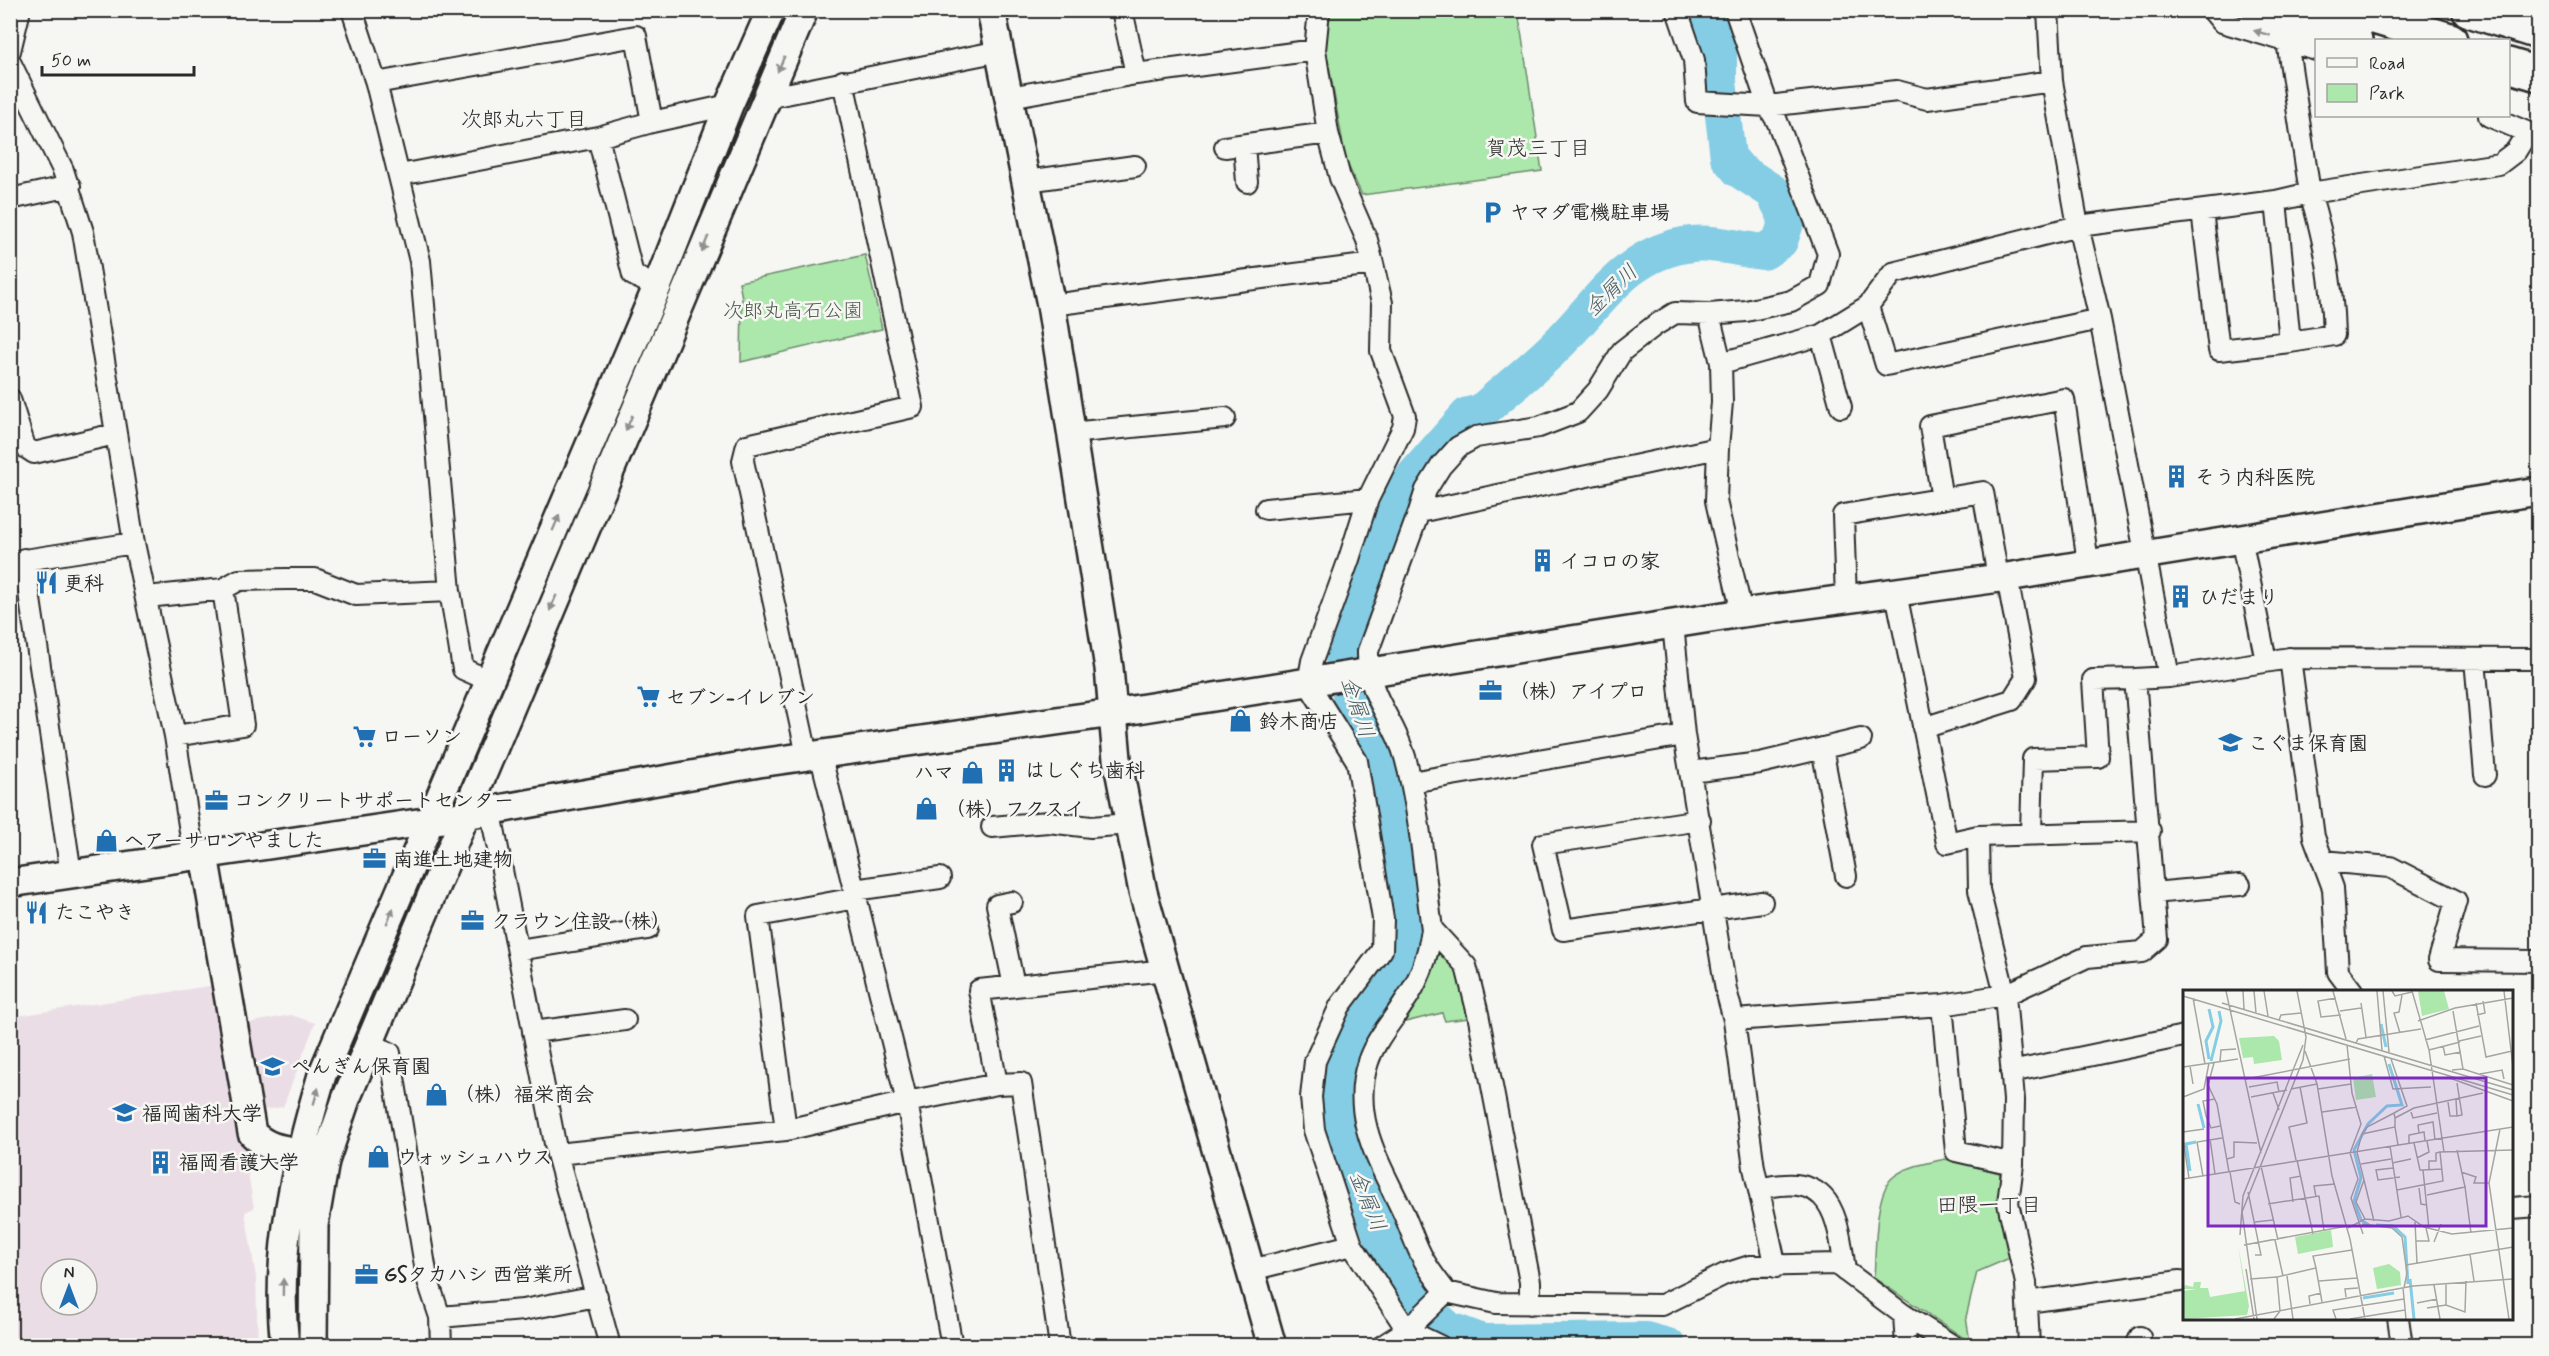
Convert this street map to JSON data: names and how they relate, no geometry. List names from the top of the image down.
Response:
{
  "districts": ["次郎丸六丁目", "賀茂三丁目", "田隈一丁目"],
  "water": ["金屑川"],
  "parks": ["次郎丸高石公園"],
  "places": {
    "parking": ["ヤマダ電機駐車場"],
    "building": [
      "そう内科医院",
      "イコロの家",
      "ひだまり",
      "はしぐち歯科",
      "福岡看護大学"
    ],
    "restaurant": ["更科", "たこやき"],
    "office": [
      "（株）アイプロ",
      "コンクリートサポートセンター",
      "南進土地建物",
      "クラウン住設（株）",
      "GSタカハシ 西営業所"
    ],
    "supermarket": ["セブン-イレブン", "ローソン"],
    "shop": [
      "鈴木商店",
      "ハマ",
      "（株）フクスイ",
      "ヘアーサロンやました",
      "（株）福栄商会",
      "ウォッシュハウス"
    ],
    "school or university": ["こぐま保育園", "ぺんぎん保育園", "福岡歯科大学"]
  },
  "legend": ["Road", "Park"],
  "scale_bar": "50 m",
  "north": "top"
}
